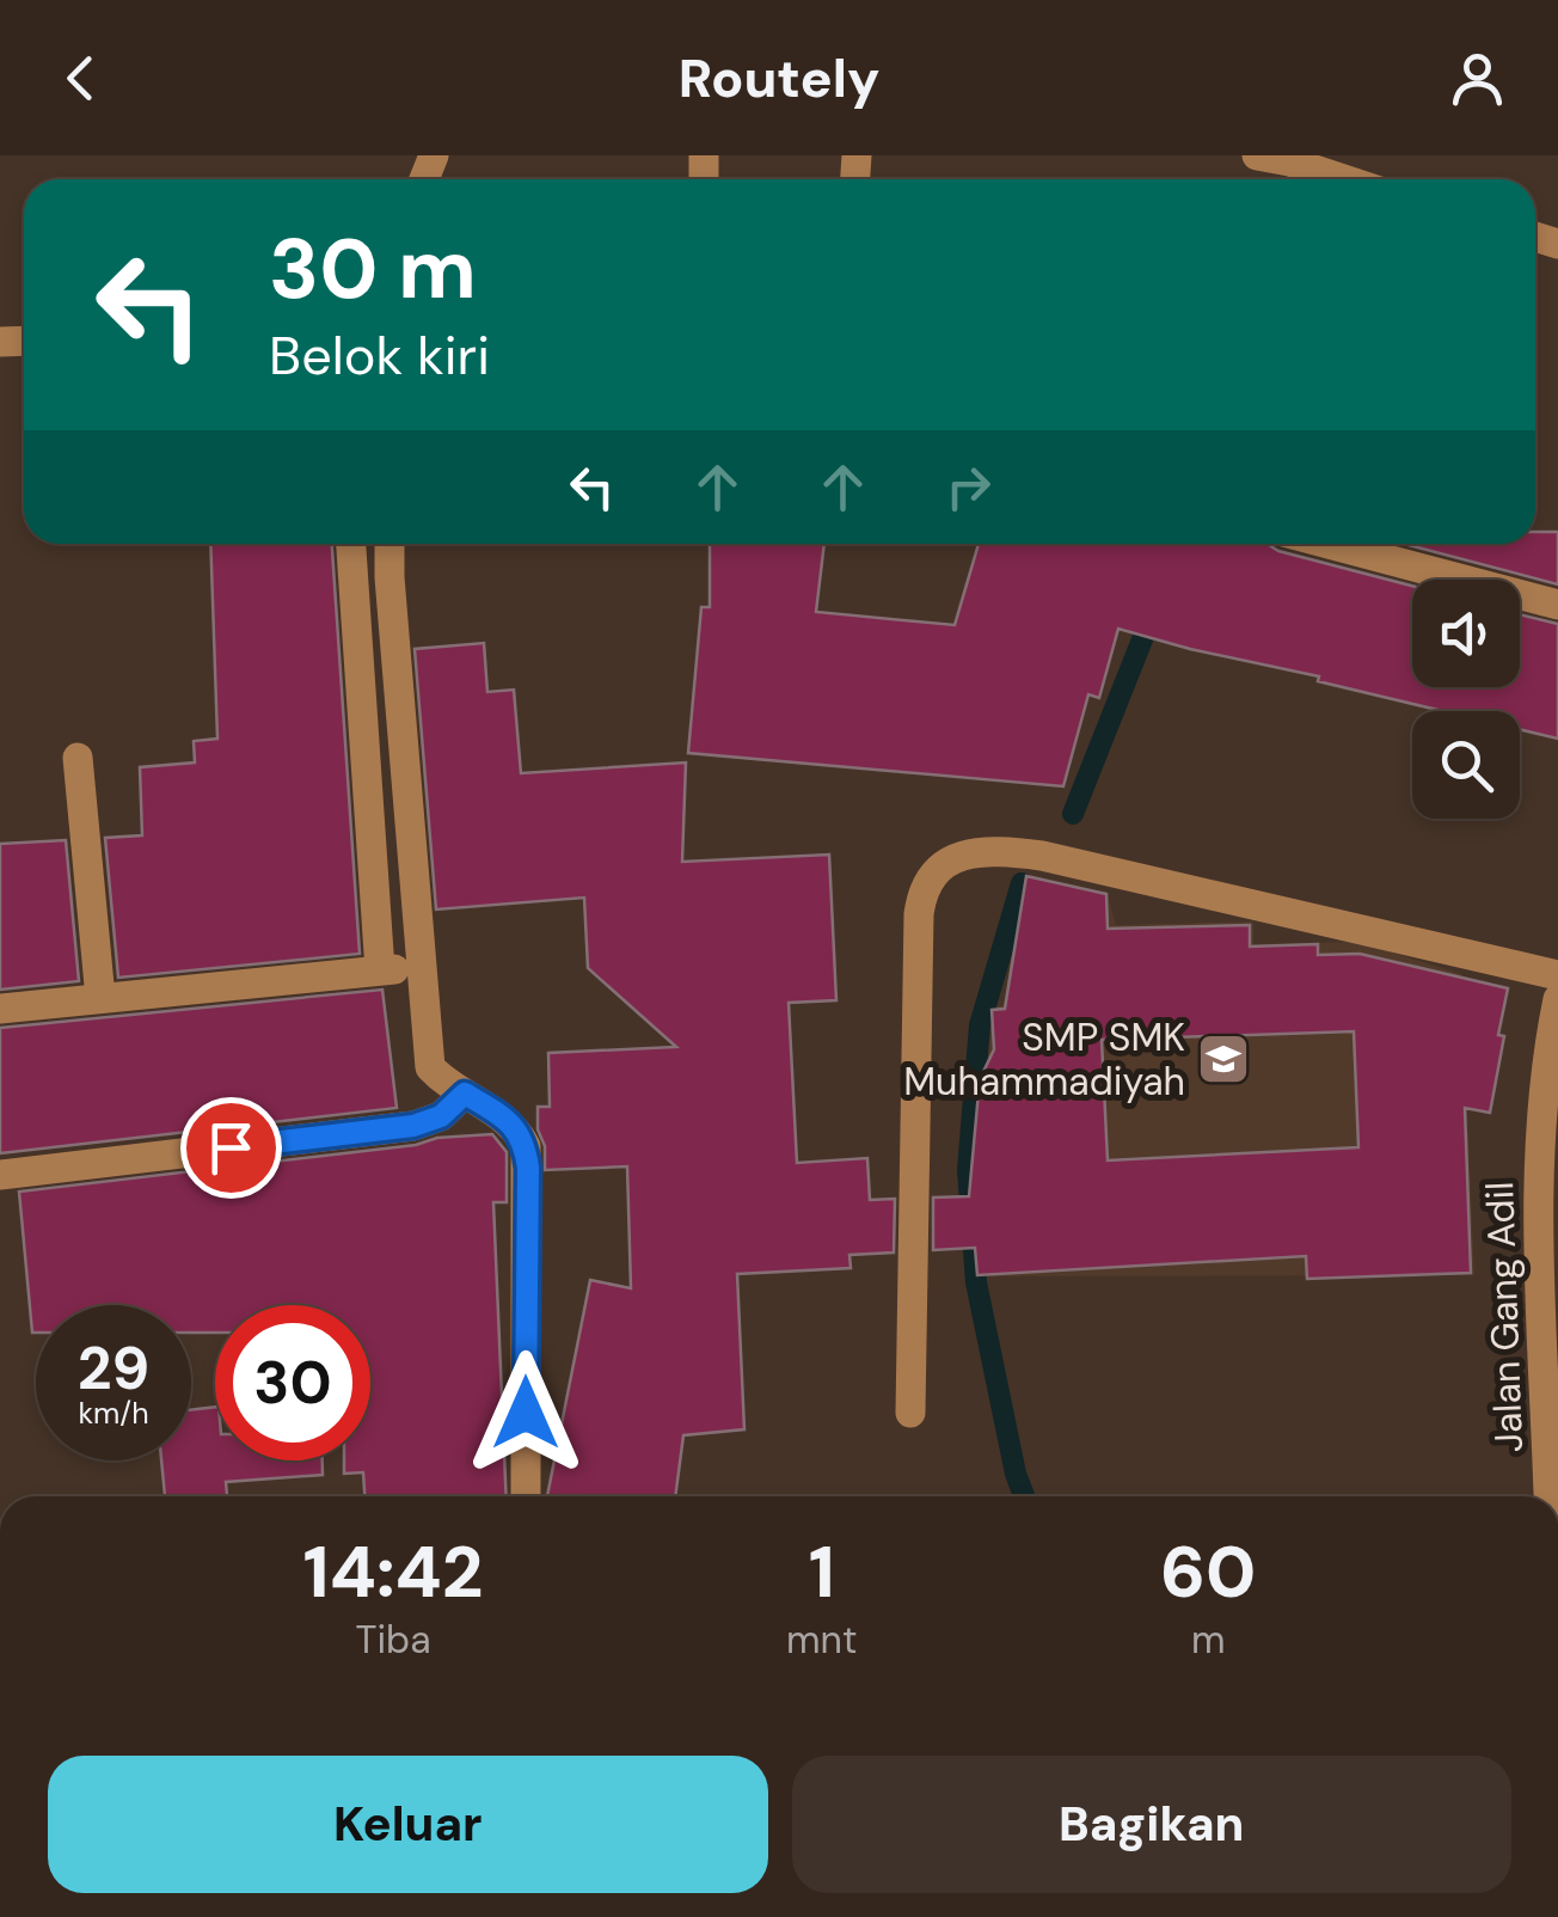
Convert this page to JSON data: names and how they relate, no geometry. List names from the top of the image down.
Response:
{
  "streets": {
    "street": ["Jalan Gang Adil"]
  },
  "places": {
    "school or university": ["SMP SMK Muhammadiyah"]
  },
  "page": {
    "header": "Routely",
    "turn": ["30 m", "Belok kiri"],
    "speed": "29 km/h",
    "limit": "30",
    "eta": [
      "14:42",
      "Tiba",
      "1",
      "mnt",
      "60",
      "m"
    ],
    "buttons": ["Keluar", "Bagikan"]
  }
}
